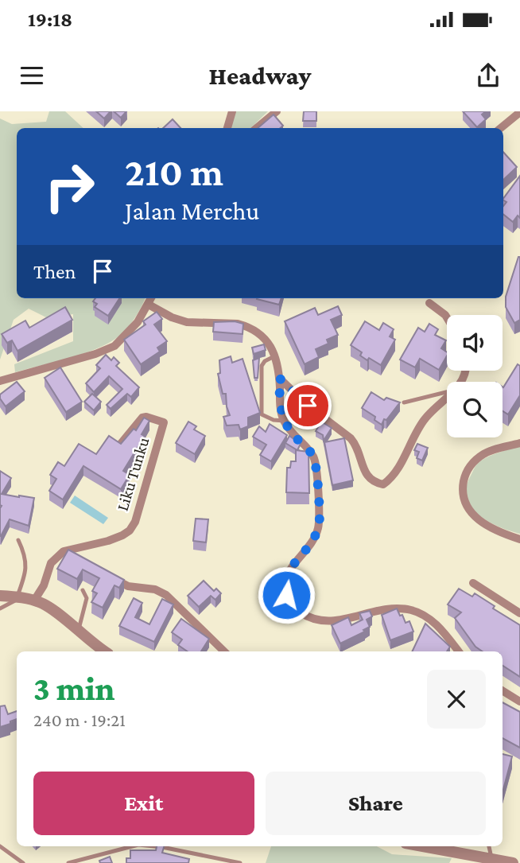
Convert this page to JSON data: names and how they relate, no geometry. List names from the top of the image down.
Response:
{
  "streets": {
    "street": ["Liku Tunku"]
  },
  "page": {
    "status": "19:18",
    "header": "Headway",
    "turn": ["210 m", "Jalan Merchu"],
    "then": "Then",
    "heading": ["3 min", "240 m · 19:21"],
    "buttons": ["Exit", "Share"]
  }
}
